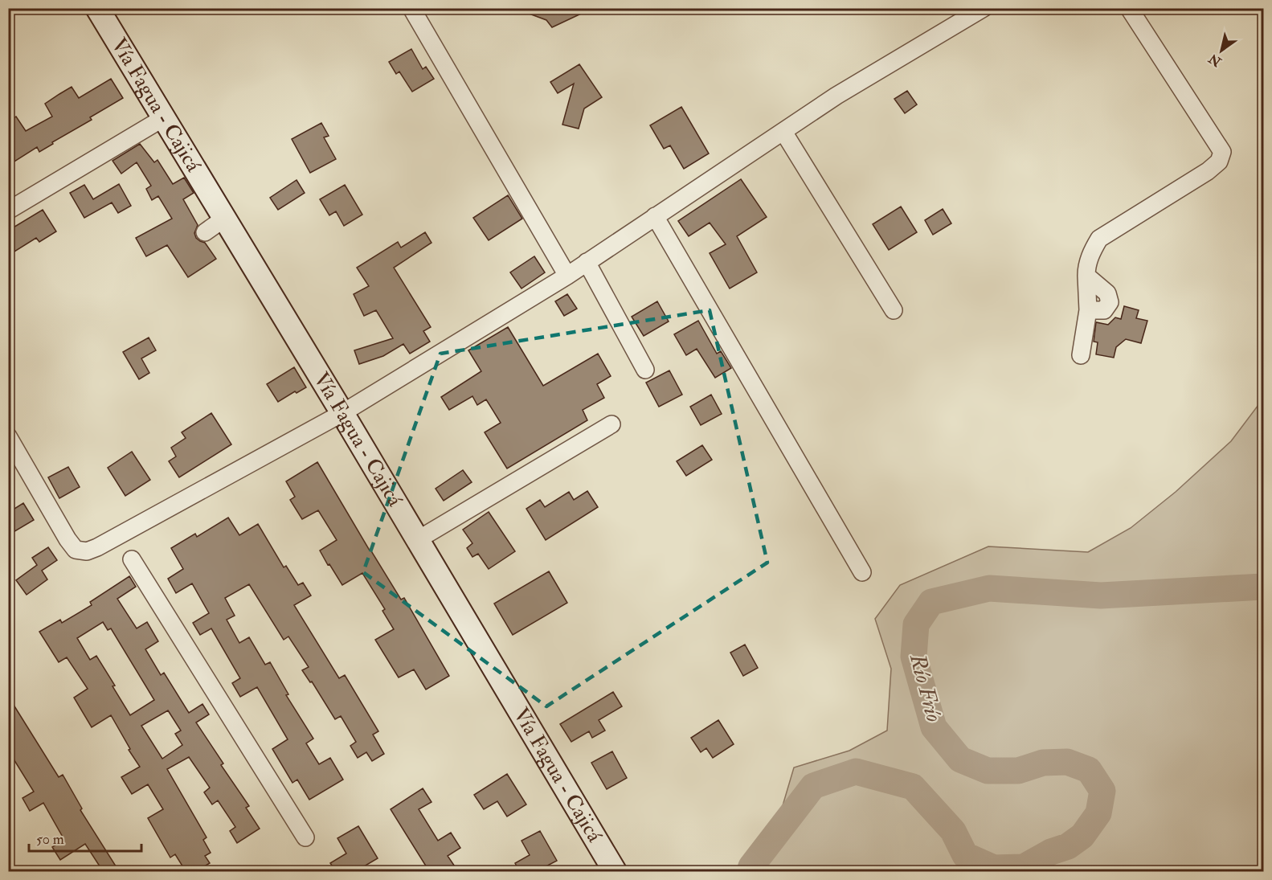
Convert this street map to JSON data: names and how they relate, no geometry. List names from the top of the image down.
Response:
{
  "streets": {
    "street": ["Vía Fagua - Cajicá"]
  },
  "water": ["Río Frío"],
  "scale_bar": "50 m",
  "north": "bottom left"
}
